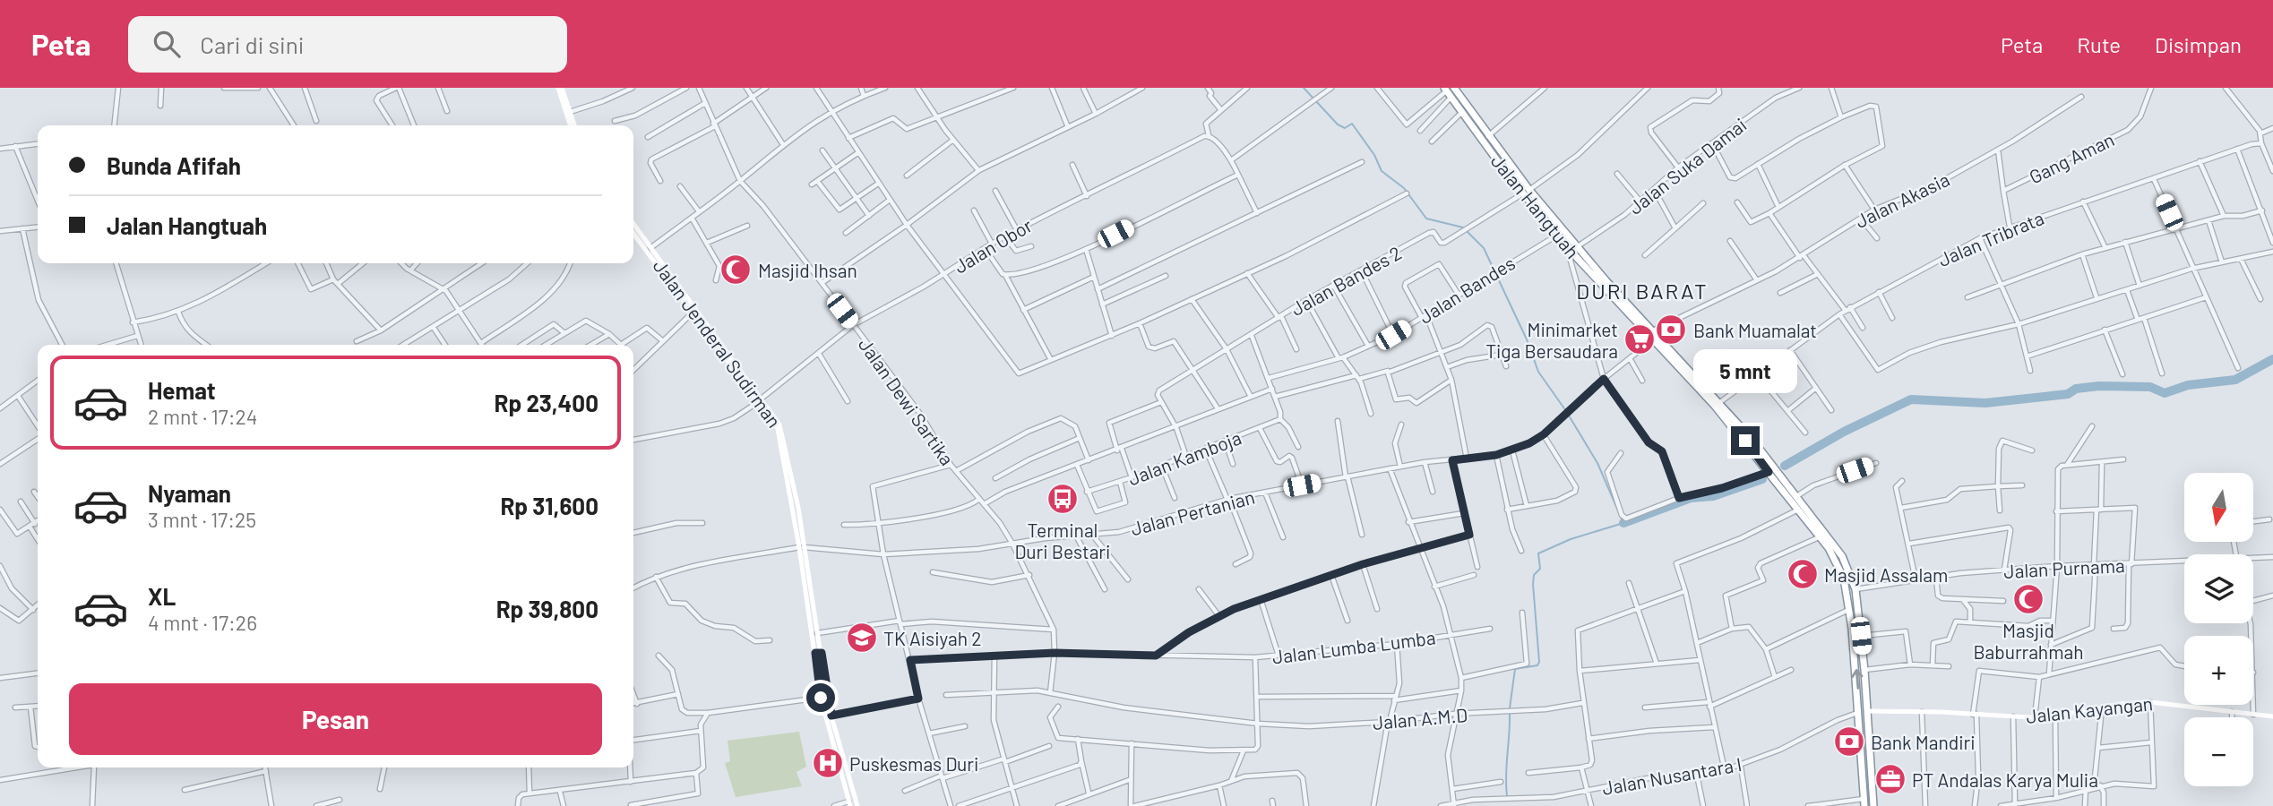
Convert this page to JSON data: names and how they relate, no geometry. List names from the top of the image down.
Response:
{
  "streets": {
    "highway": ["Jalan Hangtuah"],
    "street": [
      "Gang Aman",
      "Jalan Suka Damai",
      "Jalan Akasia",
      "Jalan Tribrata",
      "Jalan Obor",
      "Jalan Bandes 2",
      "Jalan Bandes",
      "Jalan Jenderal Sudirman",
      "Jalan Dewi Sartika",
      "Jalan Kamboja",
      "Jalan Pertanian",
      "Jalan Purnama",
      "Jalan Lumba Lumba",
      "Jalan Kayangan",
      "Jalan A.M.D",
      "Jalan Nusantara I"
    ]
  },
  "crossings": [
    ["Jalan Suka Damai", "Jalan Hangtuah"],
    ["Jalan Akasia", "Jalan Hangtuah"],
    ["Jalan Hangtuah", "Jalan Tribrata"],
    ["Jalan Hangtuah", "Jalan Bandes 2"],
    ["Jalan Hangtuah", "Jalan Bandes"],
    ["Jalan Hangtuah", "Jalan Pertanian"],
    ["Jalan Hangtuah", "Jalan Purnama"],
    ["Jalan Hangtuah", "Jalan Kayangan"],
    ["Jalan Hangtuah", "Jalan Nusantara I"],
    ["Jalan Obor", "Jalan Jenderal Sudirman"],
    ["Jalan Obor", "Jalan Dewi Sartika"],
    ["Jalan Jenderal Sudirman", "Jalan Pertanian"],
    ["Jalan Dewi Sartika", "Jalan Pertanian"]
  ],
  "districts": ["DURI BARAT"],
  "places": {
    "mosque": ["Masjid Ihsan", "Masjid Assalam", "Masjid Baburrahmah"],
    "bank": ["Bank Muamalat", "Bank Mandiri"],
    "supermarket": ["Minimarket Tiga Bersaudara"],
    "bus stop": ["Terminal Duri Bestari"],
    "school or university": ["TK Aisiyah 2"],
    "hospital": ["Puskesmas Duri"],
    "office": ["PT Andalas Karya Mulia"]
  },
  "north": "bottom",
  "page": {
    "header": "Peta",
    "search": "Cari di sini",
    "nav": ["Peta", "Rute", "Disimpan"],
    "banner": ["Bunda Afifah", "Jalan Hangtuah"],
    "bubble": "5 mnt",
    "list": [
      {
        "name": "Hemat",
        "note": "2 mnt · 17:24",
        "value": "Rp 23,400"
      },
      {
        "name": "Nyaman",
        "note": "3 mnt · 17:25",
        "value": "Rp 31,600"
      },
      {
        "name": "XL",
        "note": "4 mnt · 17:26",
        "value": "Rp 39,800"
      }
    ],
    "map_buttons": ["+", "−"],
    "buttons": "Pesan"
  }
}
